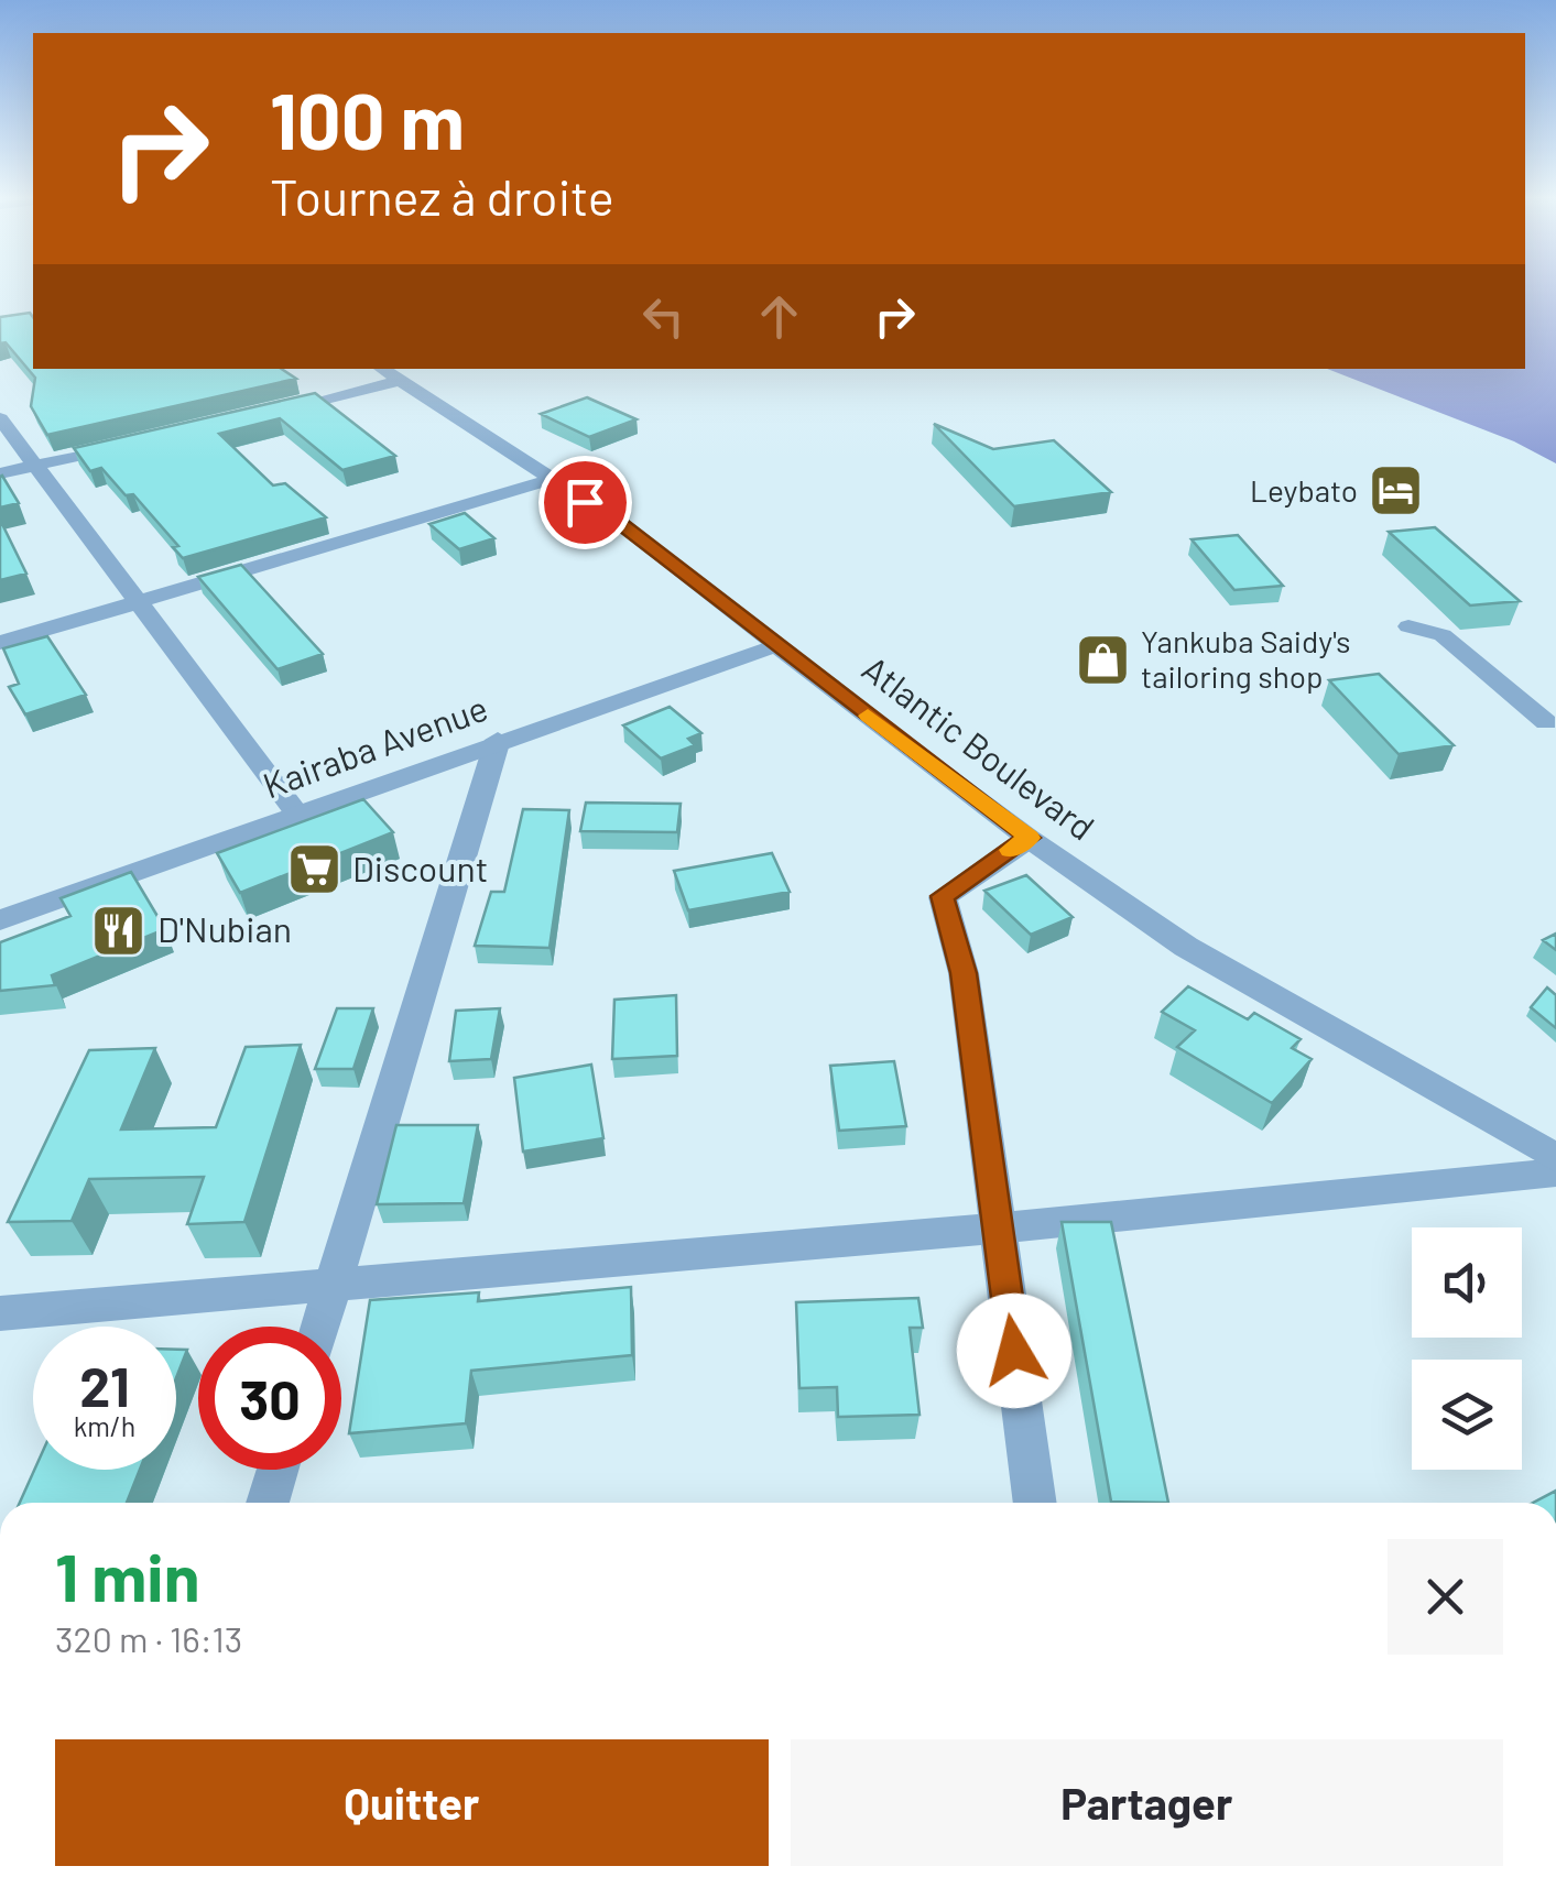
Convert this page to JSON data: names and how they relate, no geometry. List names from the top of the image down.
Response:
{
  "streets": {
    "street": ["Kairaba Avenue", "Atlantic Boulevard"]
  },
  "crossings": [
    ["Kairaba Avenue", "Atlantic Boulevard"]
  ],
  "places": {
    "hotel": ["Leybato"],
    "shop": ["Yankuba Saidy's tailoring shop"],
    "supermarket": ["Discount"],
    "restaurant": ["D'Nubian"]
  },
  "page": {
    "turn": ["100 m", "Tournez à droite"],
    "speed": "21 km/h",
    "limit": "30",
    "heading": ["1 min", "320 m · 16:13"],
    "buttons": ["Quitter", "Partager"]
  }
}
